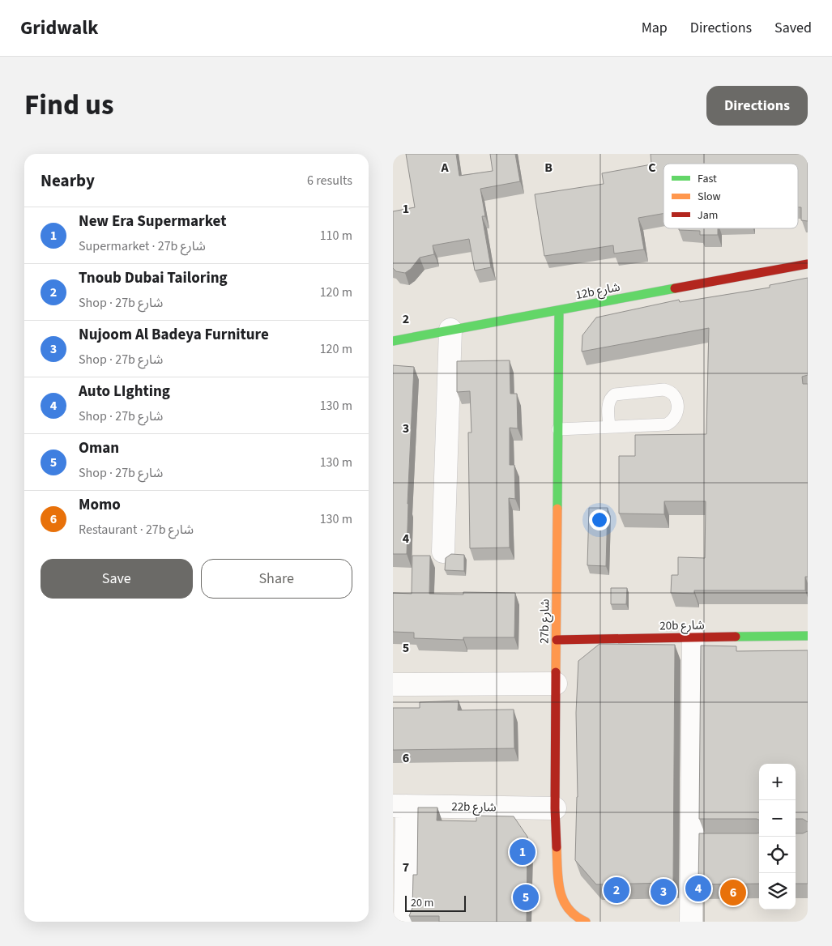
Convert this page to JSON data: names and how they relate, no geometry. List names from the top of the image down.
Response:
{
  "streets": {
    "street": [
      "12b شارع",
      "27b شارع",
      "20b شارع",
      "22b شارع"
    ]
  },
  "crossings": [
    ["12b شارع", "27b شارع"],
    ["27b شارع", "20b شارع"],
    ["27b شارع", "22b شارع"]
  ],
  "legend": ["Fast", "Slow", "Jam"],
  "scale_bar": "20 m",
  "page": {
    "header": "Gridwalk",
    "nav": ["Map", "Directions", "Saved"],
    "title": "Find us",
    "buttons": [
      "Directions",
      ["Save", "Share"]
    ],
    "heading": ["Nearby", "6 results"],
    "list": [
      {
        "mark": "1",
        "name": "New Era Supermarket",
        "note": "Supermarket · 27b شارع",
        "value": "110 m"
      },
      {
        "mark": "2",
        "name": "Tnoub Dubai Tailoring",
        "note": "Shop · 27b شارع",
        "value": "120 m"
      },
      {
        "mark": "3",
        "name": "Nujoom Al Badeya Furniture",
        "note": "Shop · 27b شارع",
        "value": "120 m"
      },
      {
        "mark": "4",
        "name": "Auto LIghting",
        "note": "Shop · 27b شارع",
        "value": "130 m"
      },
      {
        "mark": "5",
        "name": "Oman",
        "note": "Shop · 27b شارع",
        "value": "130 m"
      },
      {
        "mark": "6",
        "name": "Momo",
        "note": "Restaurant · 27b شارع",
        "value": "130 m"
      }
    ],
    "map_buttons": ["+", "−"],
    "pins": [
      "1",
      "4",
      "2",
      "3",
      "6",
      "5"
    ],
    "scale": "20 m"
  },
  "grid": {
    "columns": ["A", "B", "C"],
    "rows": [
      "1",
      "2",
      "3",
      "4",
      "5",
      "6",
      "7"
    ]
  }
}
